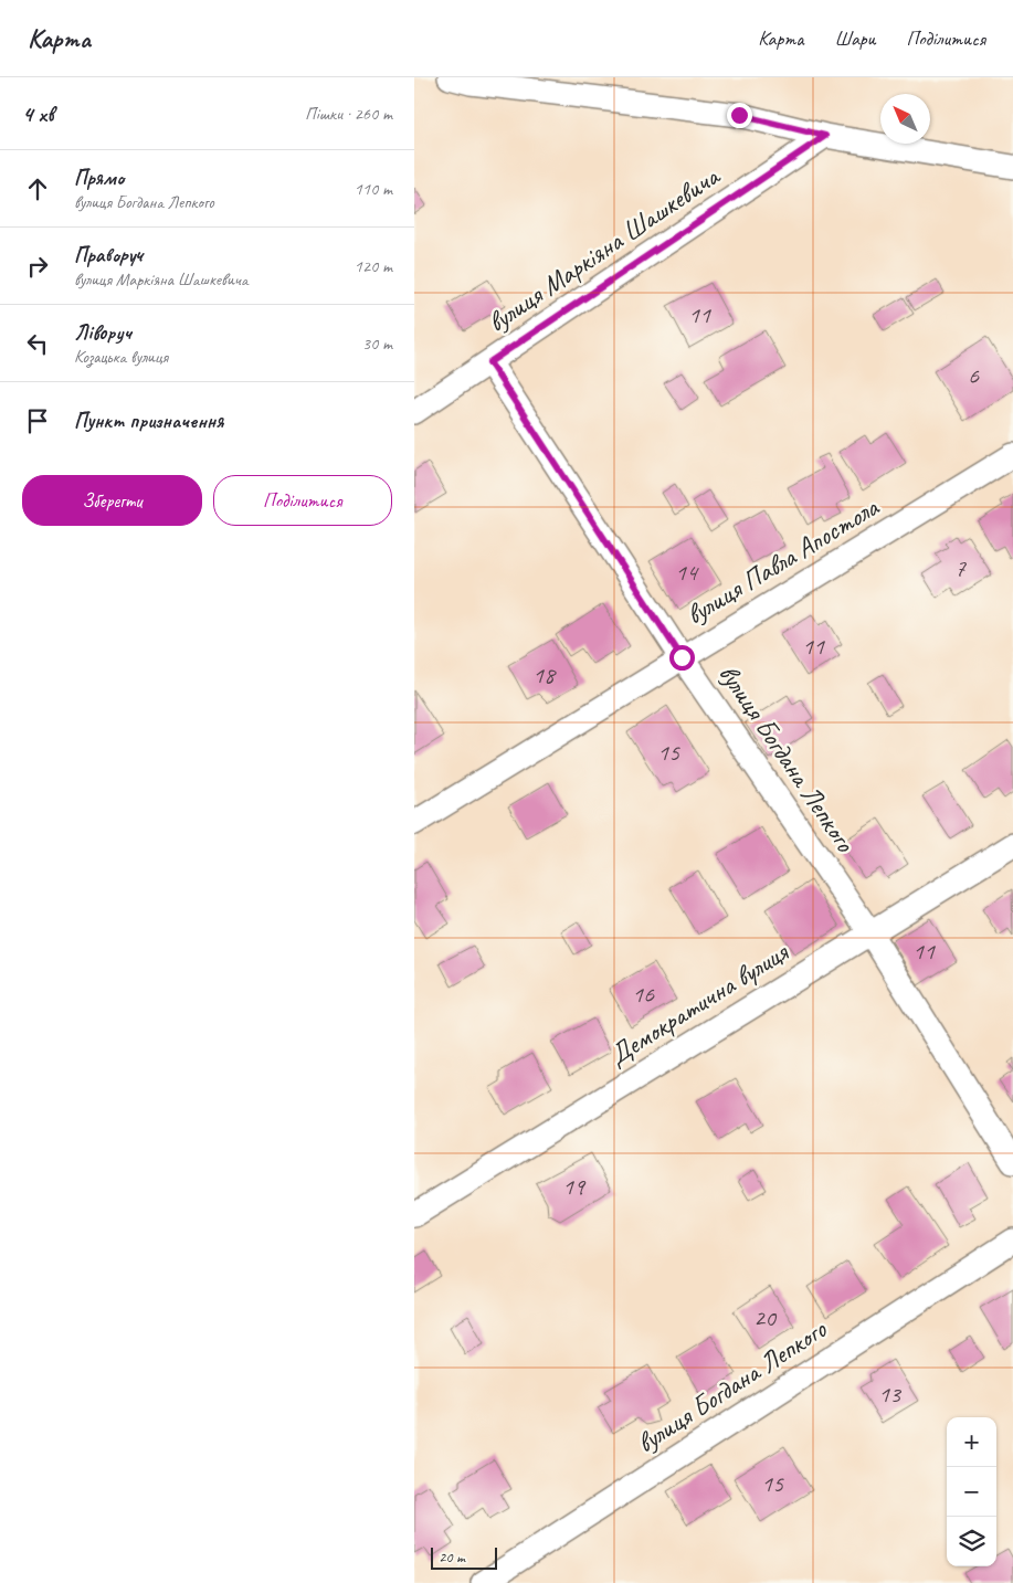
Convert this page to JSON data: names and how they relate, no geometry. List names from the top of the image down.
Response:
{
  "streets": {
    "street": [
      "вулиця Маркіяна Шашкевича",
      "вулиця Павла Апостола",
      "вулиця Богдана Лепкого",
      "Демократична вулиця"
    ]
  },
  "crossings": [
    ["вулиця Маркіяна Шашкевича", "вулиця Богдана Лепкого"],
    ["вулиця Павла Апостола", "вулиця Богдана Лепкого"],
    ["вулиця Богдана Лепкого", "Демократична вулиця"]
  ],
  "house_numbers": [
    "11",
    "6",
    "7",
    "14",
    "11",
    "18",
    "15",
    "11",
    "16",
    "19",
    "20",
    "13",
    "15"
  ],
  "scale_bar": "20 m",
  "north": "top left",
  "page": {
    "header": "Карта",
    "nav": ["Карта", "Шари", "Поділитися"],
    "heading": ["4 хв", "Пішки · 260 m"],
    "list": [
      ["Прямо", "вулиця Богдана Лепкого", "110 m"],
      ["Праворуч", "вулиця Маркіяна Шашкевича", "120 m"],
      ["Ліворуч", "Козацька вулиця", "30 m"],
      "Пункт призначення"
    ],
    "buttons": ["Зберегти", "Поділитися"],
    "map_buttons": ["+", "−"],
    "scale": "20 m"
  }
}
